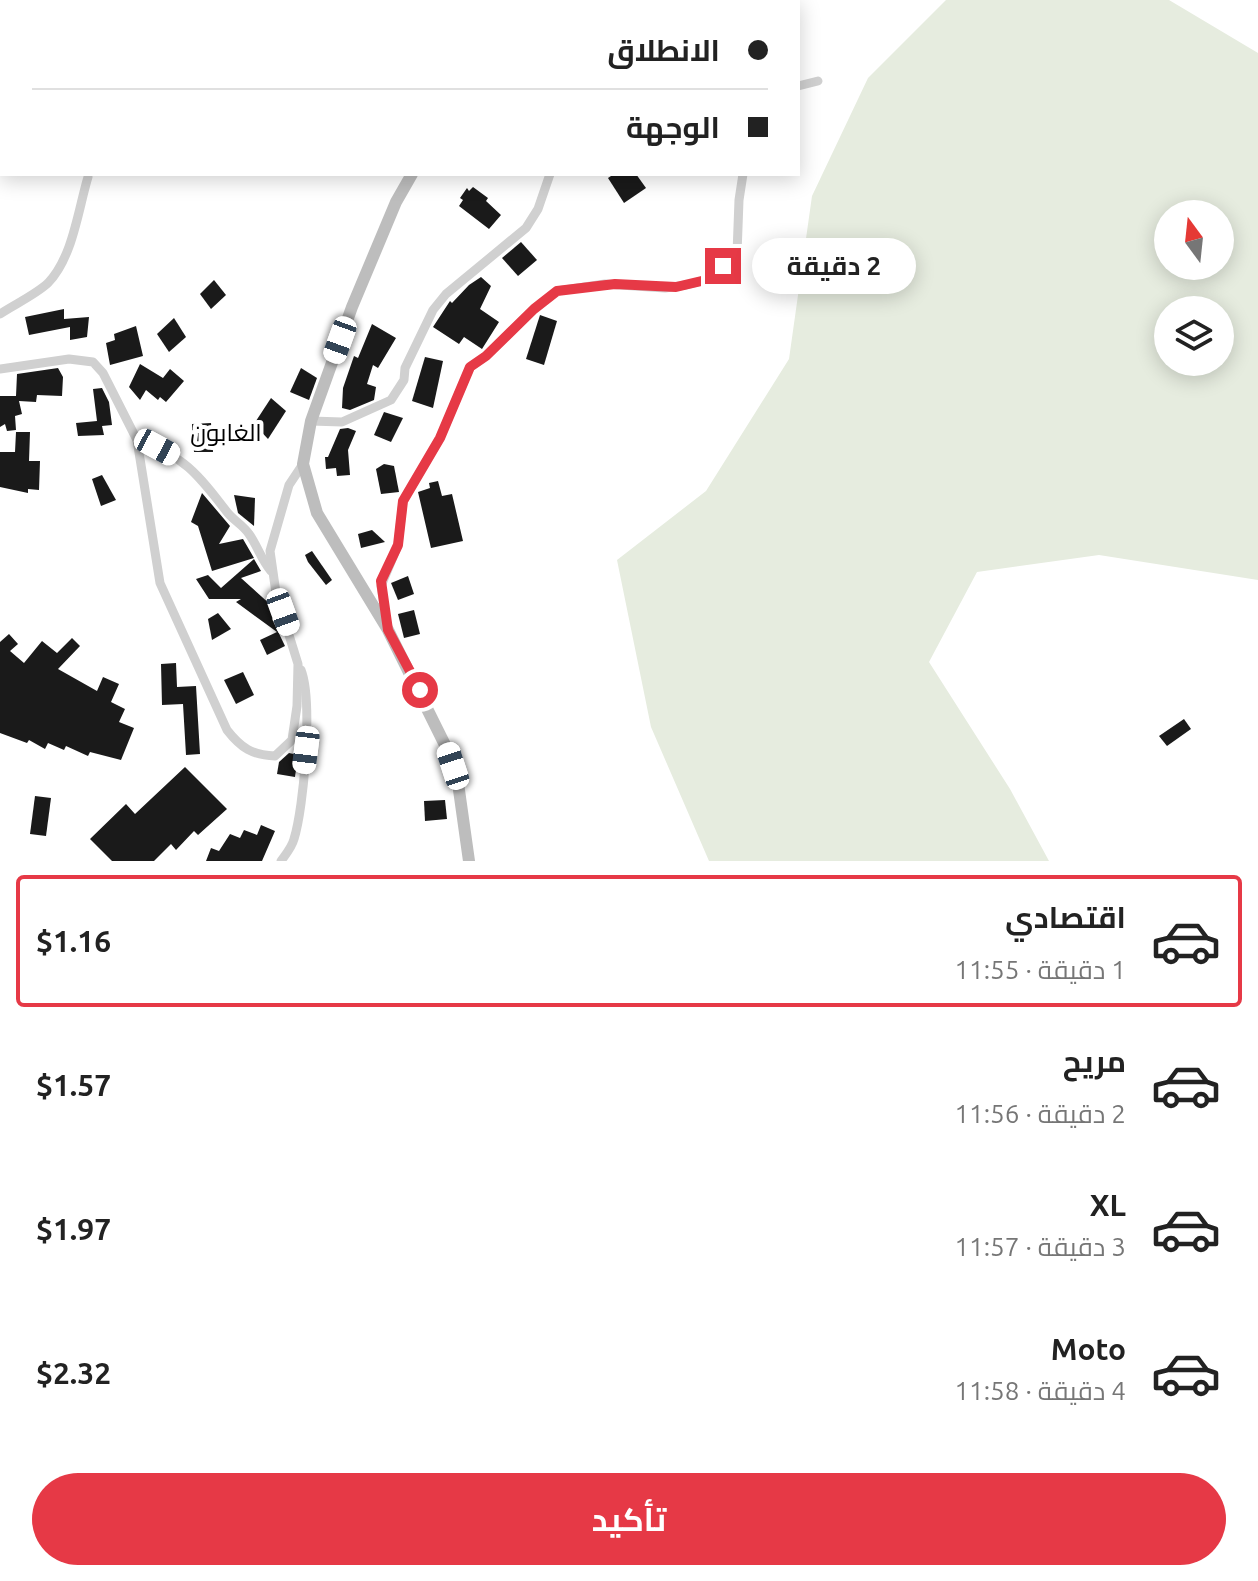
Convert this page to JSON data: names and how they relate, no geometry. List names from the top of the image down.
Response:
{
  "districts": ["الغابون"],
  "north": "top",
  "page": {
    "banner": ["الانطلاق", "الوجهة"],
    "bubble": "2 دقيقة",
    "list": [
      {
        "name": "اقتصادي",
        "note": "1 دقيقة · 11:55",
        "value": "$1.16"
      },
      {
        "name": "مريح",
        "note": "2 دقيقة · 11:56",
        "value": "$1.57"
      },
      {
        "name": "XL",
        "note": "3 دقيقة · 11:57",
        "value": "$1.97"
      },
      {
        "name": "Moto",
        "note": "4 دقيقة · 11:58",
        "value": "$2.32"
      }
    ],
    "buttons": "تأكيد"
  }
}
